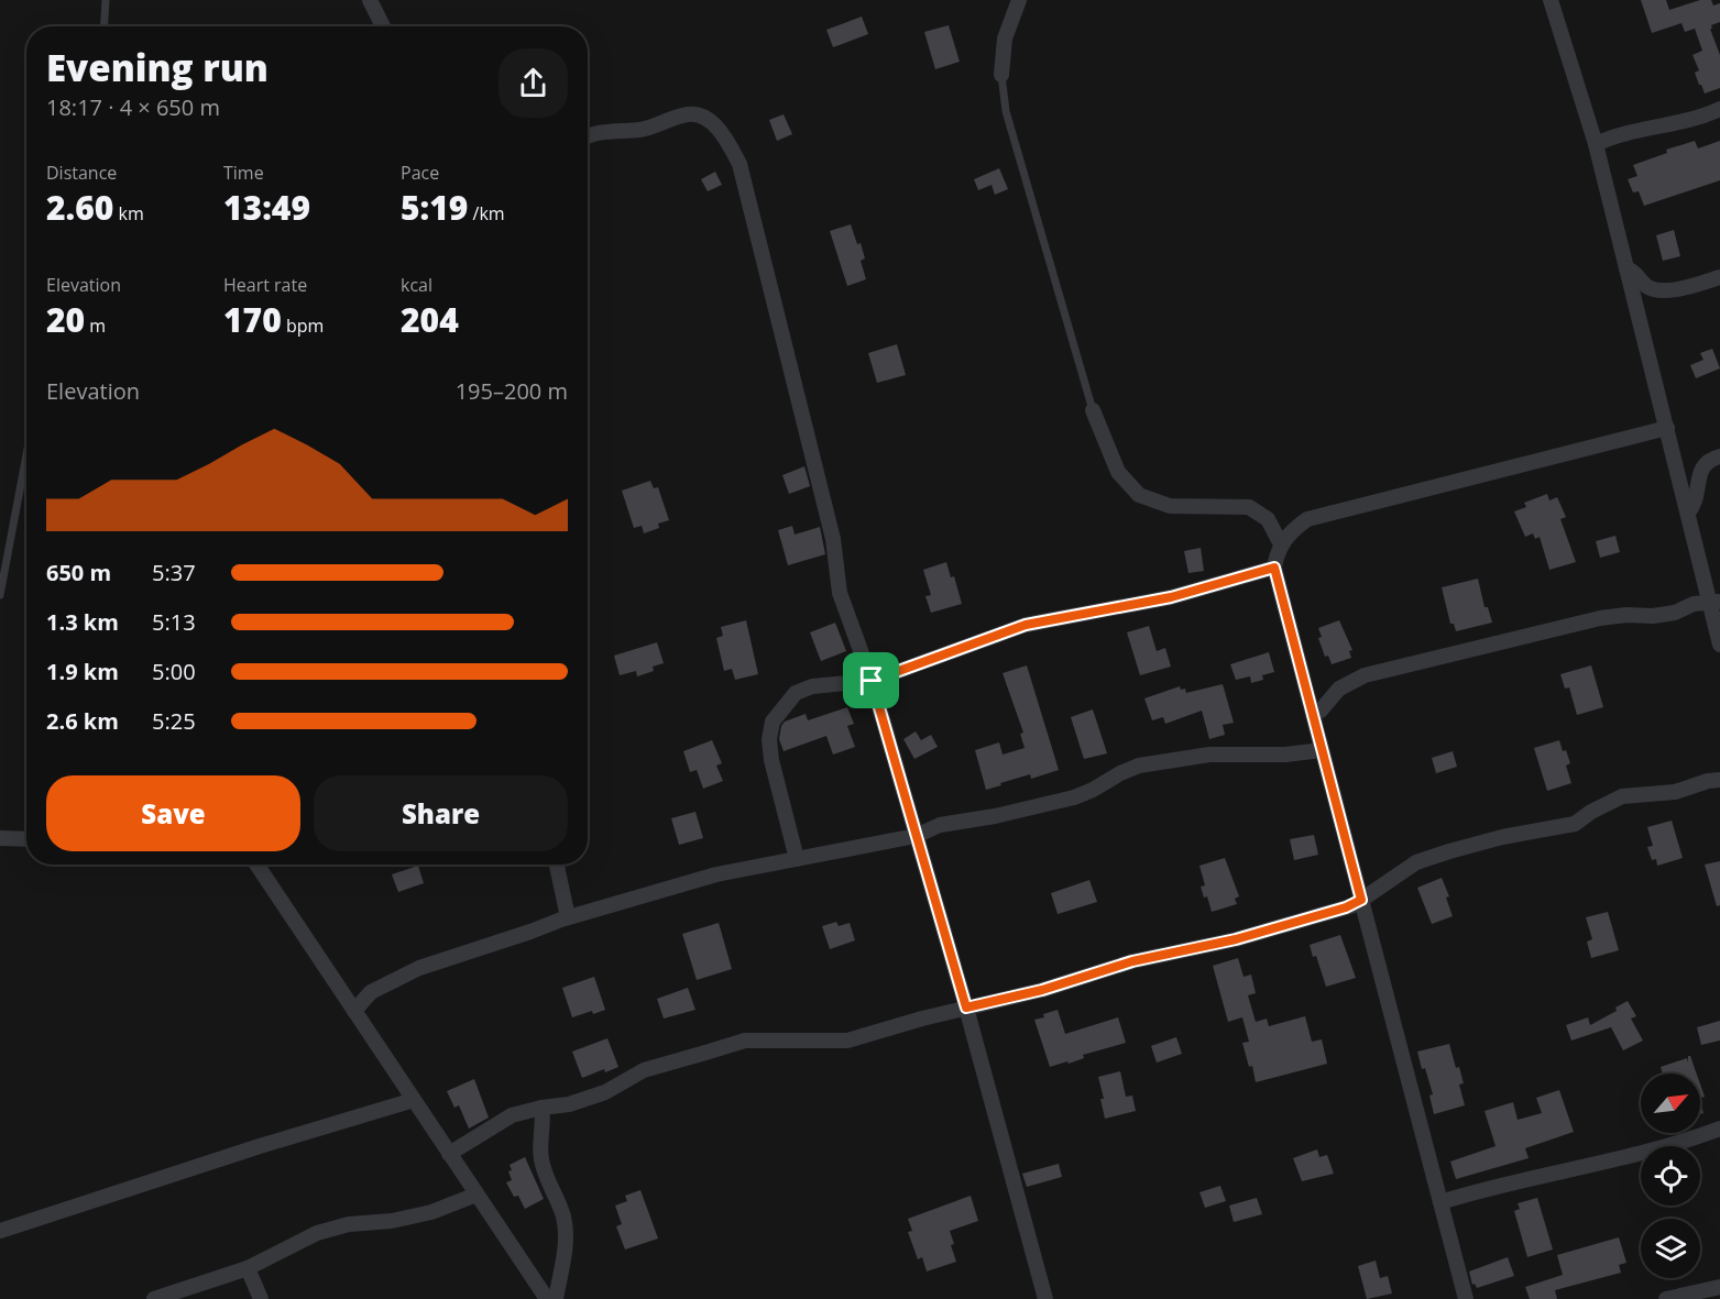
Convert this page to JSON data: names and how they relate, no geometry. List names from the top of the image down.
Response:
{
  "north": "top right",
  "page": {
    "heading": ["Evening run", "18:17 · 4 × 650 m"],
    "stats": [
      ["Distance", "2.60 km"],
      ["Time", "13:49"],
      ["Pace", "5:19 /km"],
      ["Elevation", "20 m"],
      ["Heart rate", "170 bpm"],
      ["kcal", "204"]
    ],
    "chart": ["Elevation", "195–200 m"],
    "list": [
      {
        "name": "650 m",
        "note": "5:37"
      },
      {
        "name": "1.3 km",
        "note": "5:13"
      },
      {
        "name": "1.9 km",
        "note": "5:00"
      },
      {
        "name": "2.6 km",
        "note": "5:25"
      }
    ],
    "buttons": ["Save", "Share"]
  }
}
